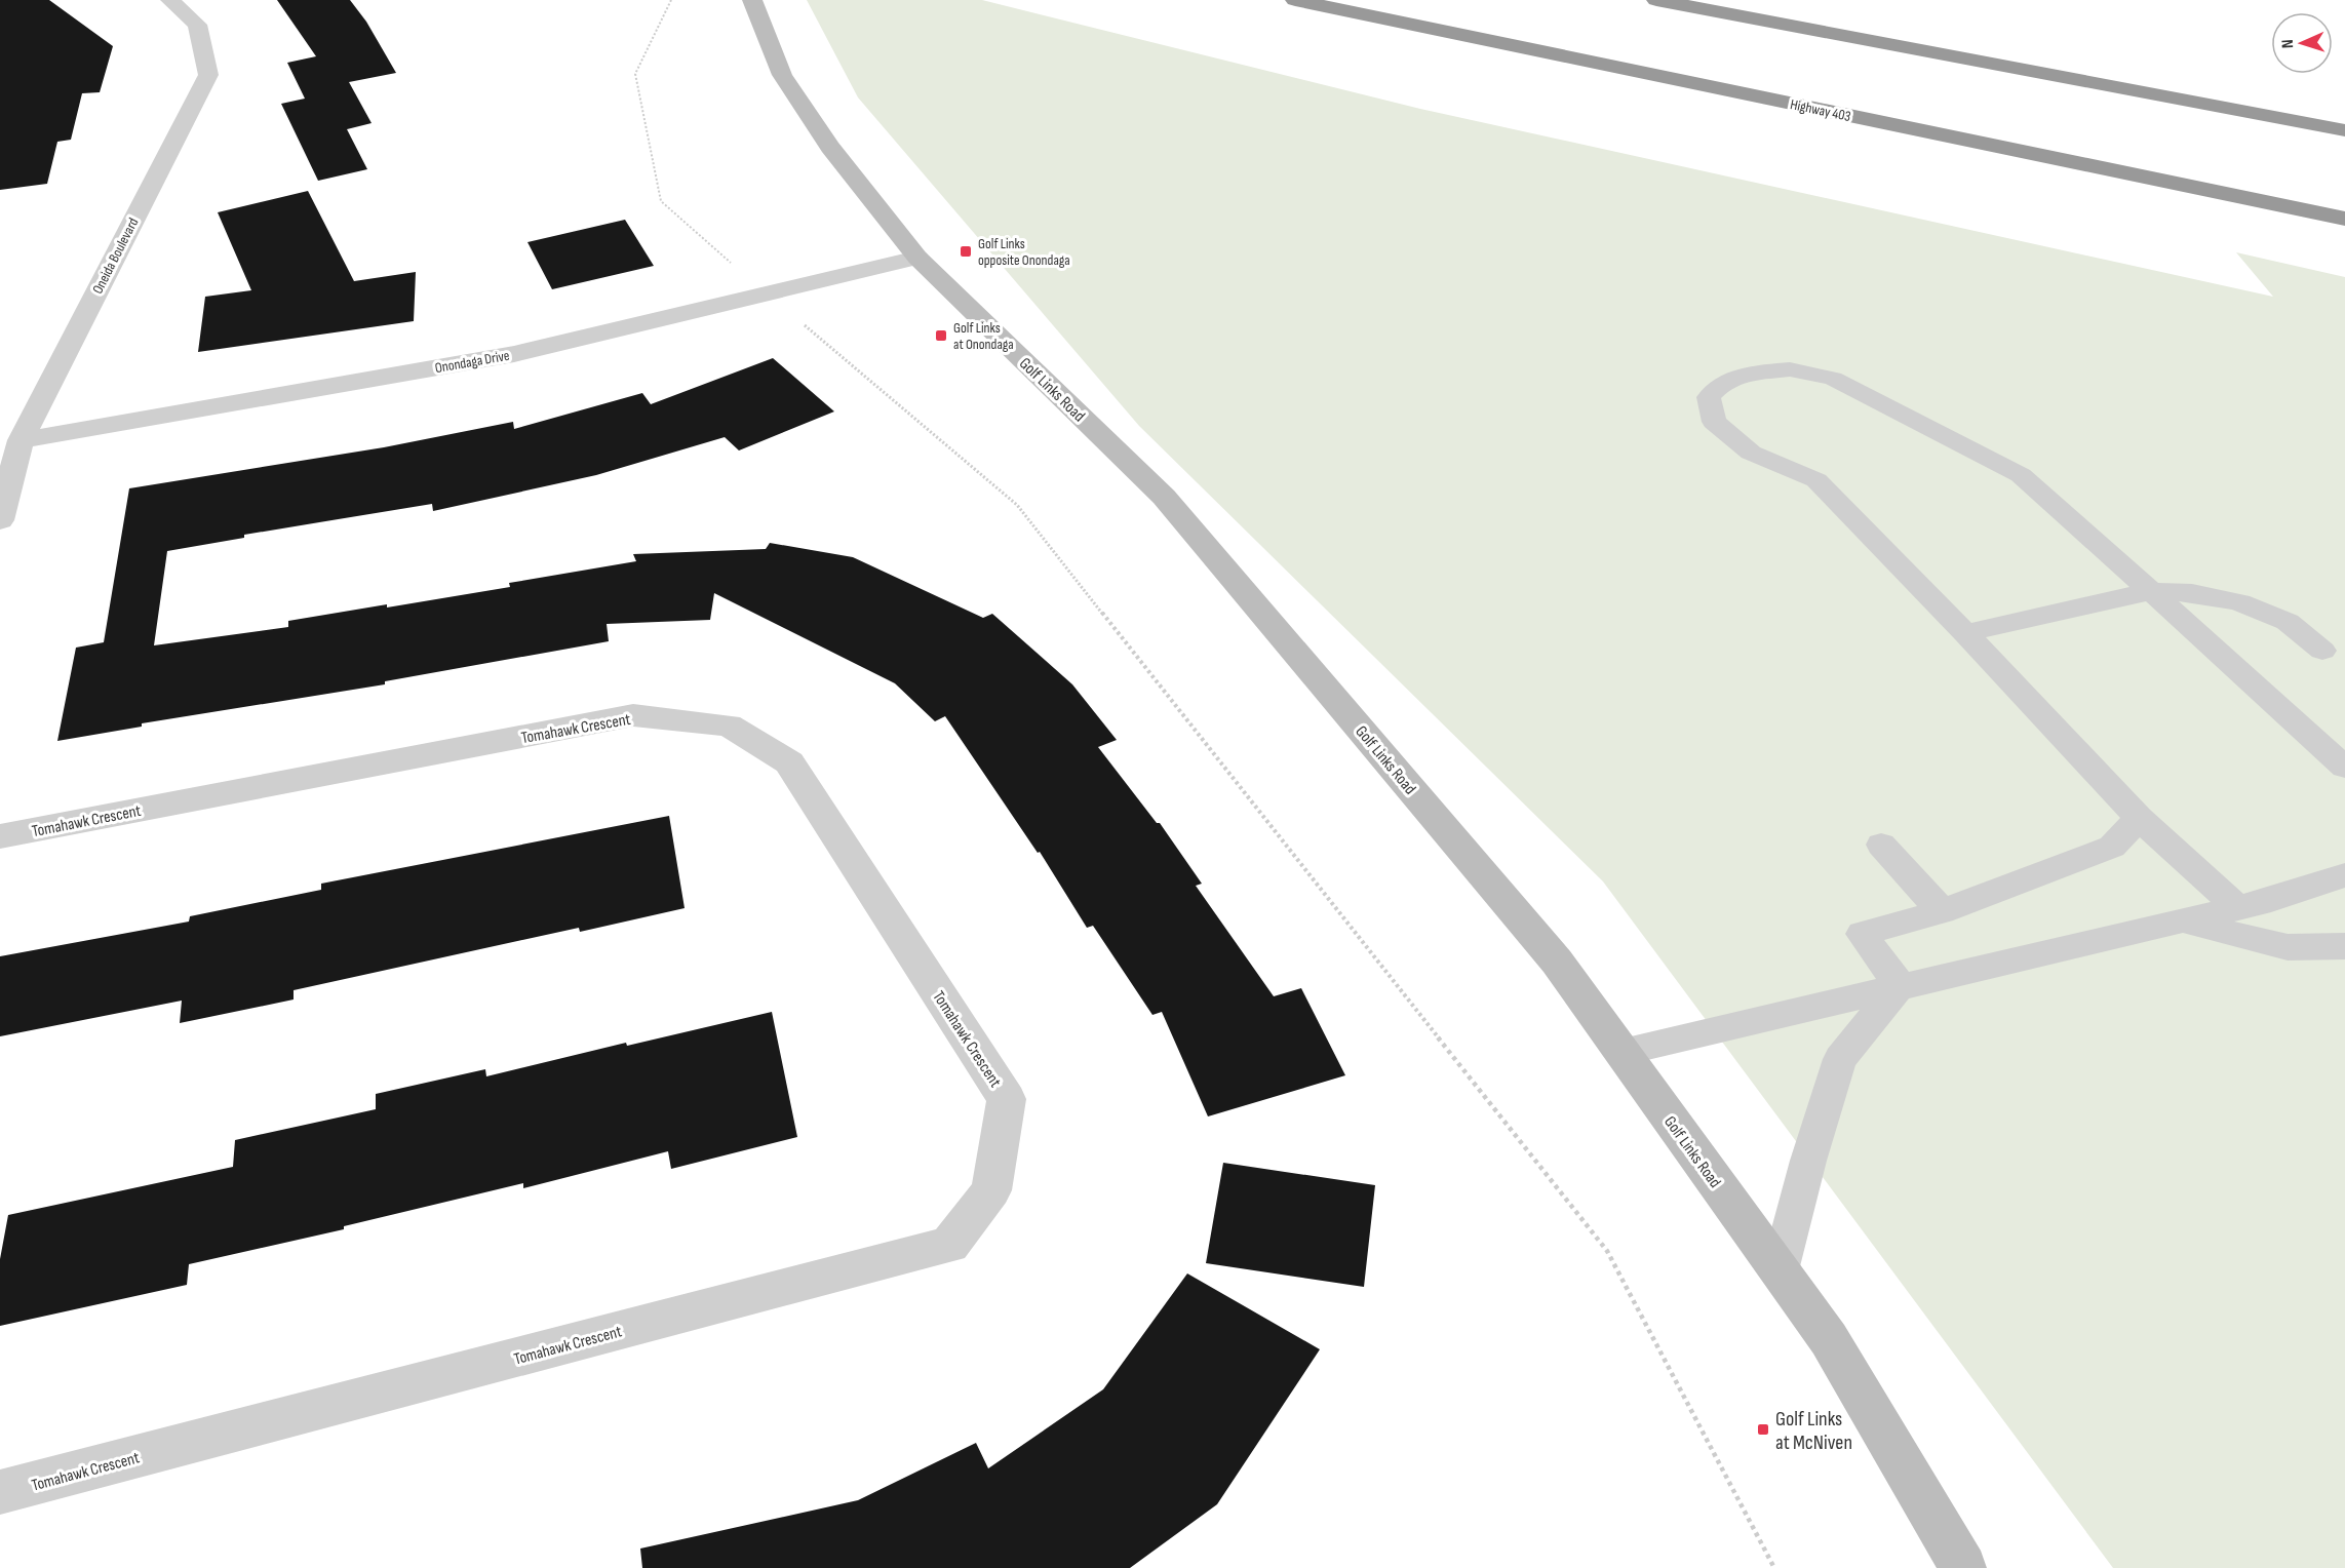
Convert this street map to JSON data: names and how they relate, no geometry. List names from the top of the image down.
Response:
{
  "streets": {
    "highway": ["Highway 403"],
    "main road": ["Golf Links Road"],
    "street": ["Oneida Boulevard", "Onondaga Drive", "Tomahawk Crescent"]
  },
  "crossings": [
    ["Oneida Boulevard", "Onondaga Drive"],
    ["Onondaga Drive", "Golf Links Road"]
  ],
  "places": {
    "transit": ["Golf Links opposite Onondaga", "Golf Links at Onondaga", "Golf Links at McNiven"]
  },
  "north": "left"
}
